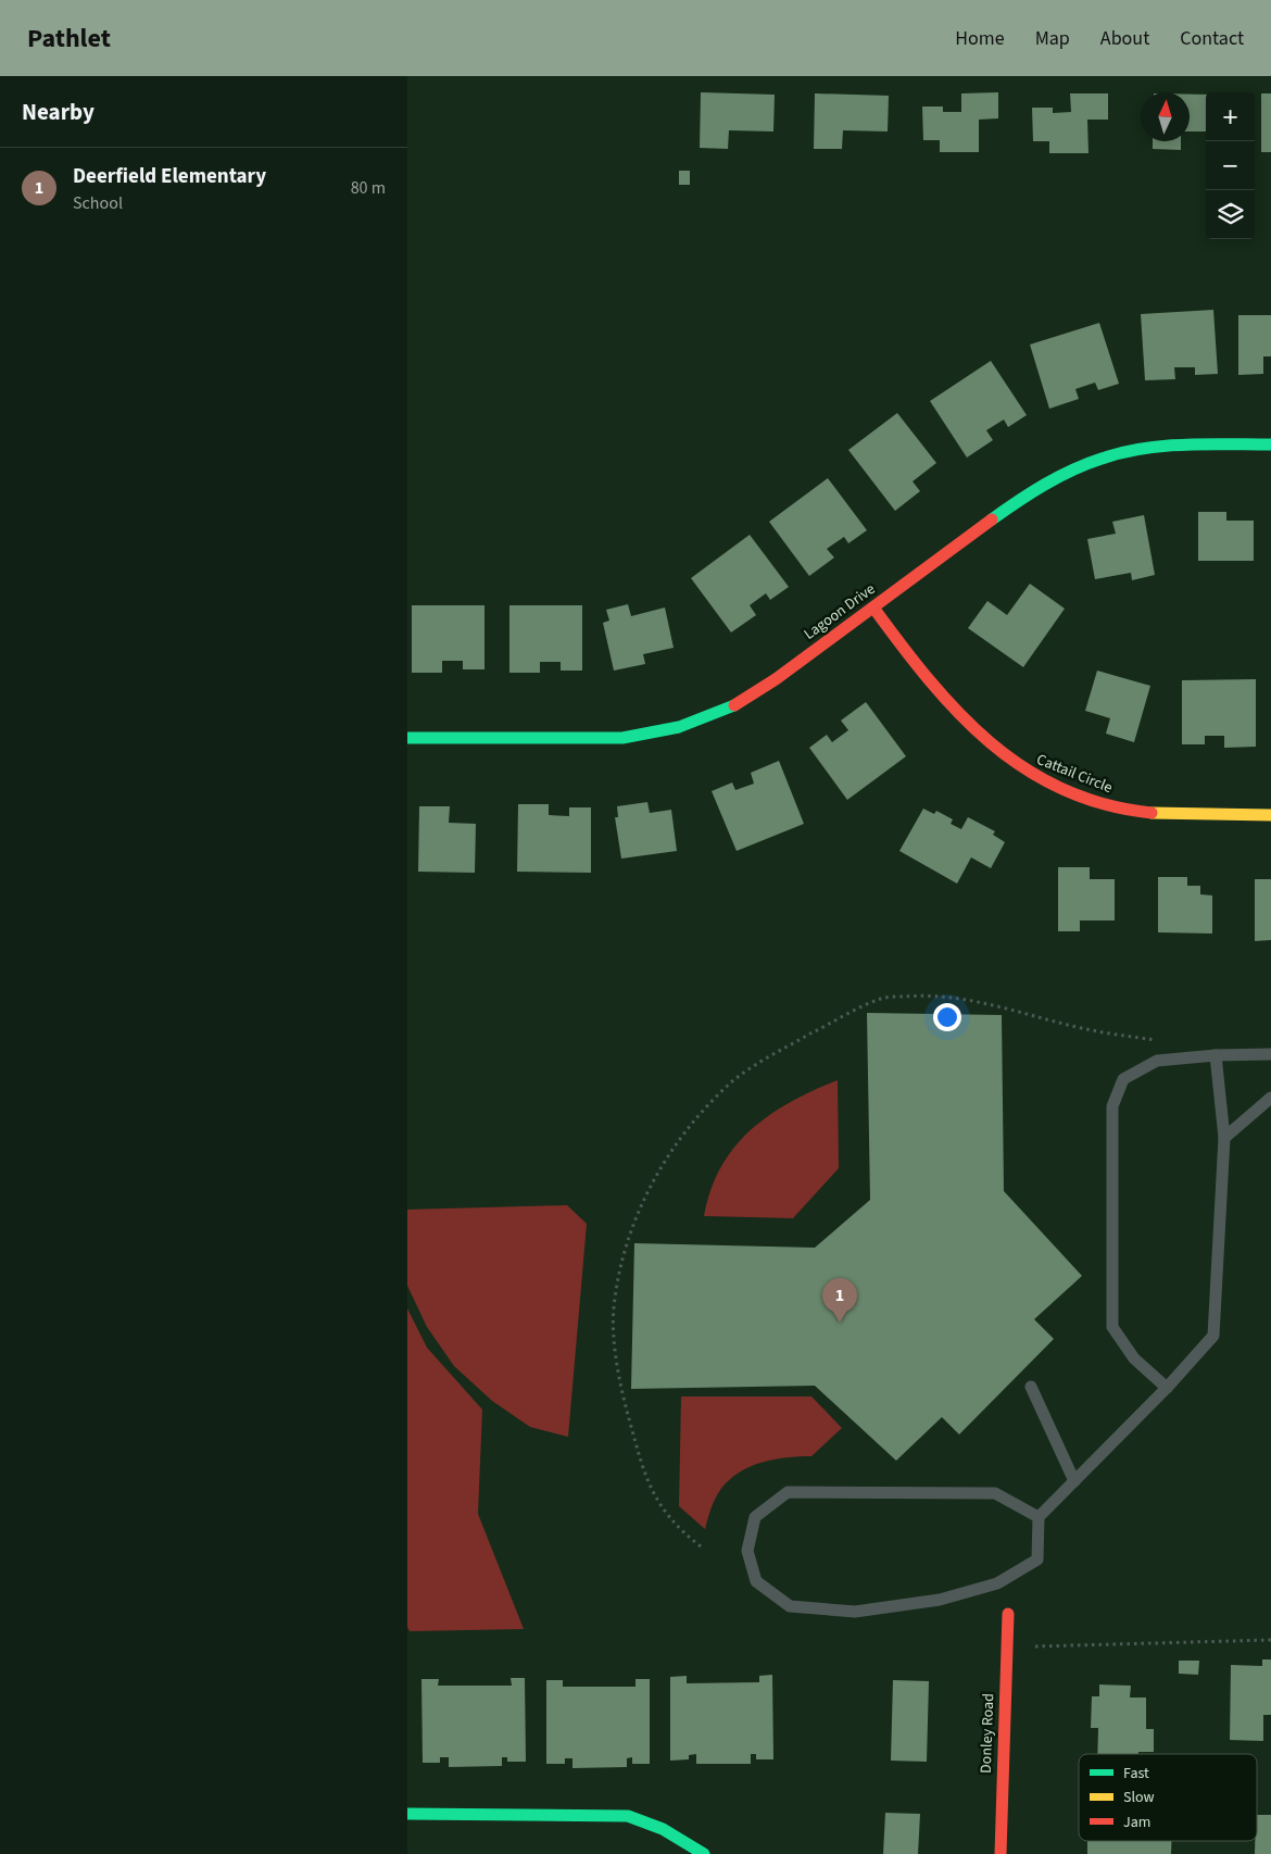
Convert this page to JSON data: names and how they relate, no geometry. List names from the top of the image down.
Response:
{
  "streets": {
    "street": ["Lagoon Drive", "Cattail Circle", "Donley Road"]
  },
  "crossings": [
    ["Lagoon Drive", "Cattail Circle"]
  ],
  "legend": ["Fast", "Slow", "Jam"],
  "north": "top",
  "page": {
    "header": "Pathlet",
    "nav": [
      "Home",
      "Map",
      "About",
      "Contact"
    ],
    "heading": "Nearby",
    "map_buttons": ["+", "−"],
    "list": [
      {
        "mark": "1",
        "name": "Deerfield Elementary",
        "note": "School",
        "value": "80 m"
      }
    ],
    "pins": "1"
  }
}
